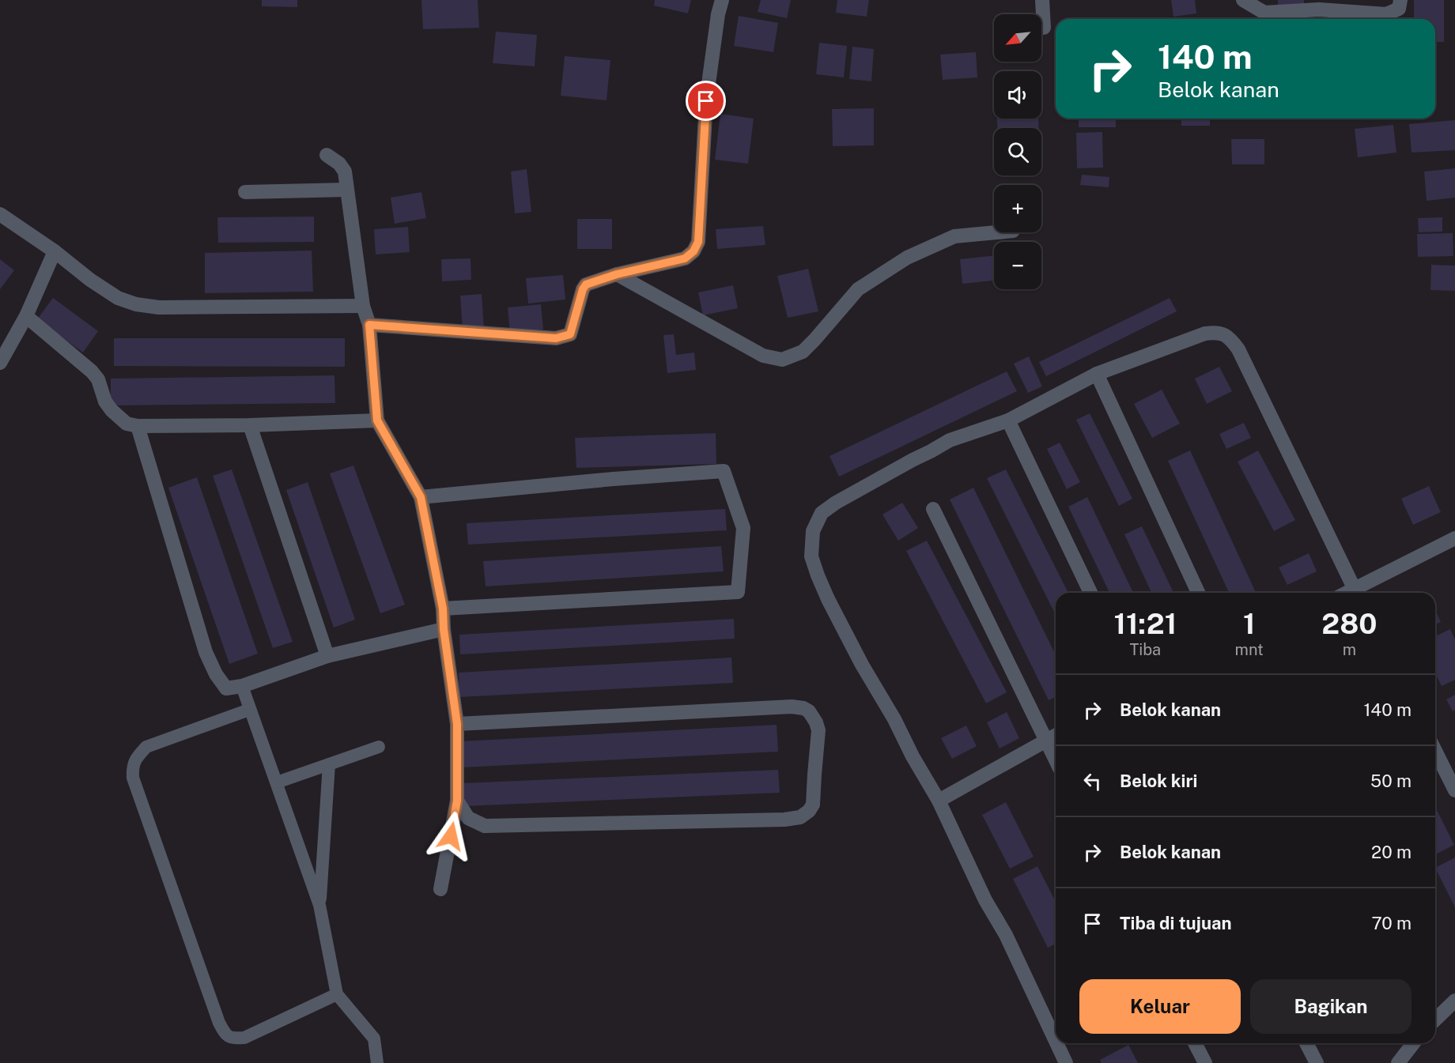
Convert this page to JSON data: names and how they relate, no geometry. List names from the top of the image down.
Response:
{
  "north": "bottom left",
  "page": {
    "map_buttons": ["+", "−"],
    "turn": ["140 m", "Belok kanan"],
    "eta": [
      "11:21",
      "Tiba",
      "1",
      "mnt",
      "280",
      "m"
    ],
    "list": [
      {
        "name": "Belok kanan",
        "value": "140 m"
      },
      {
        "name": "Belok kiri",
        "value": "50 m"
      },
      {
        "name": "Belok kanan",
        "value": "20 m"
      },
      {
        "name": "Tiba di tujuan",
        "value": "70 m"
      }
    ],
    "buttons": ["Keluar", "Bagikan"]
  }
}
